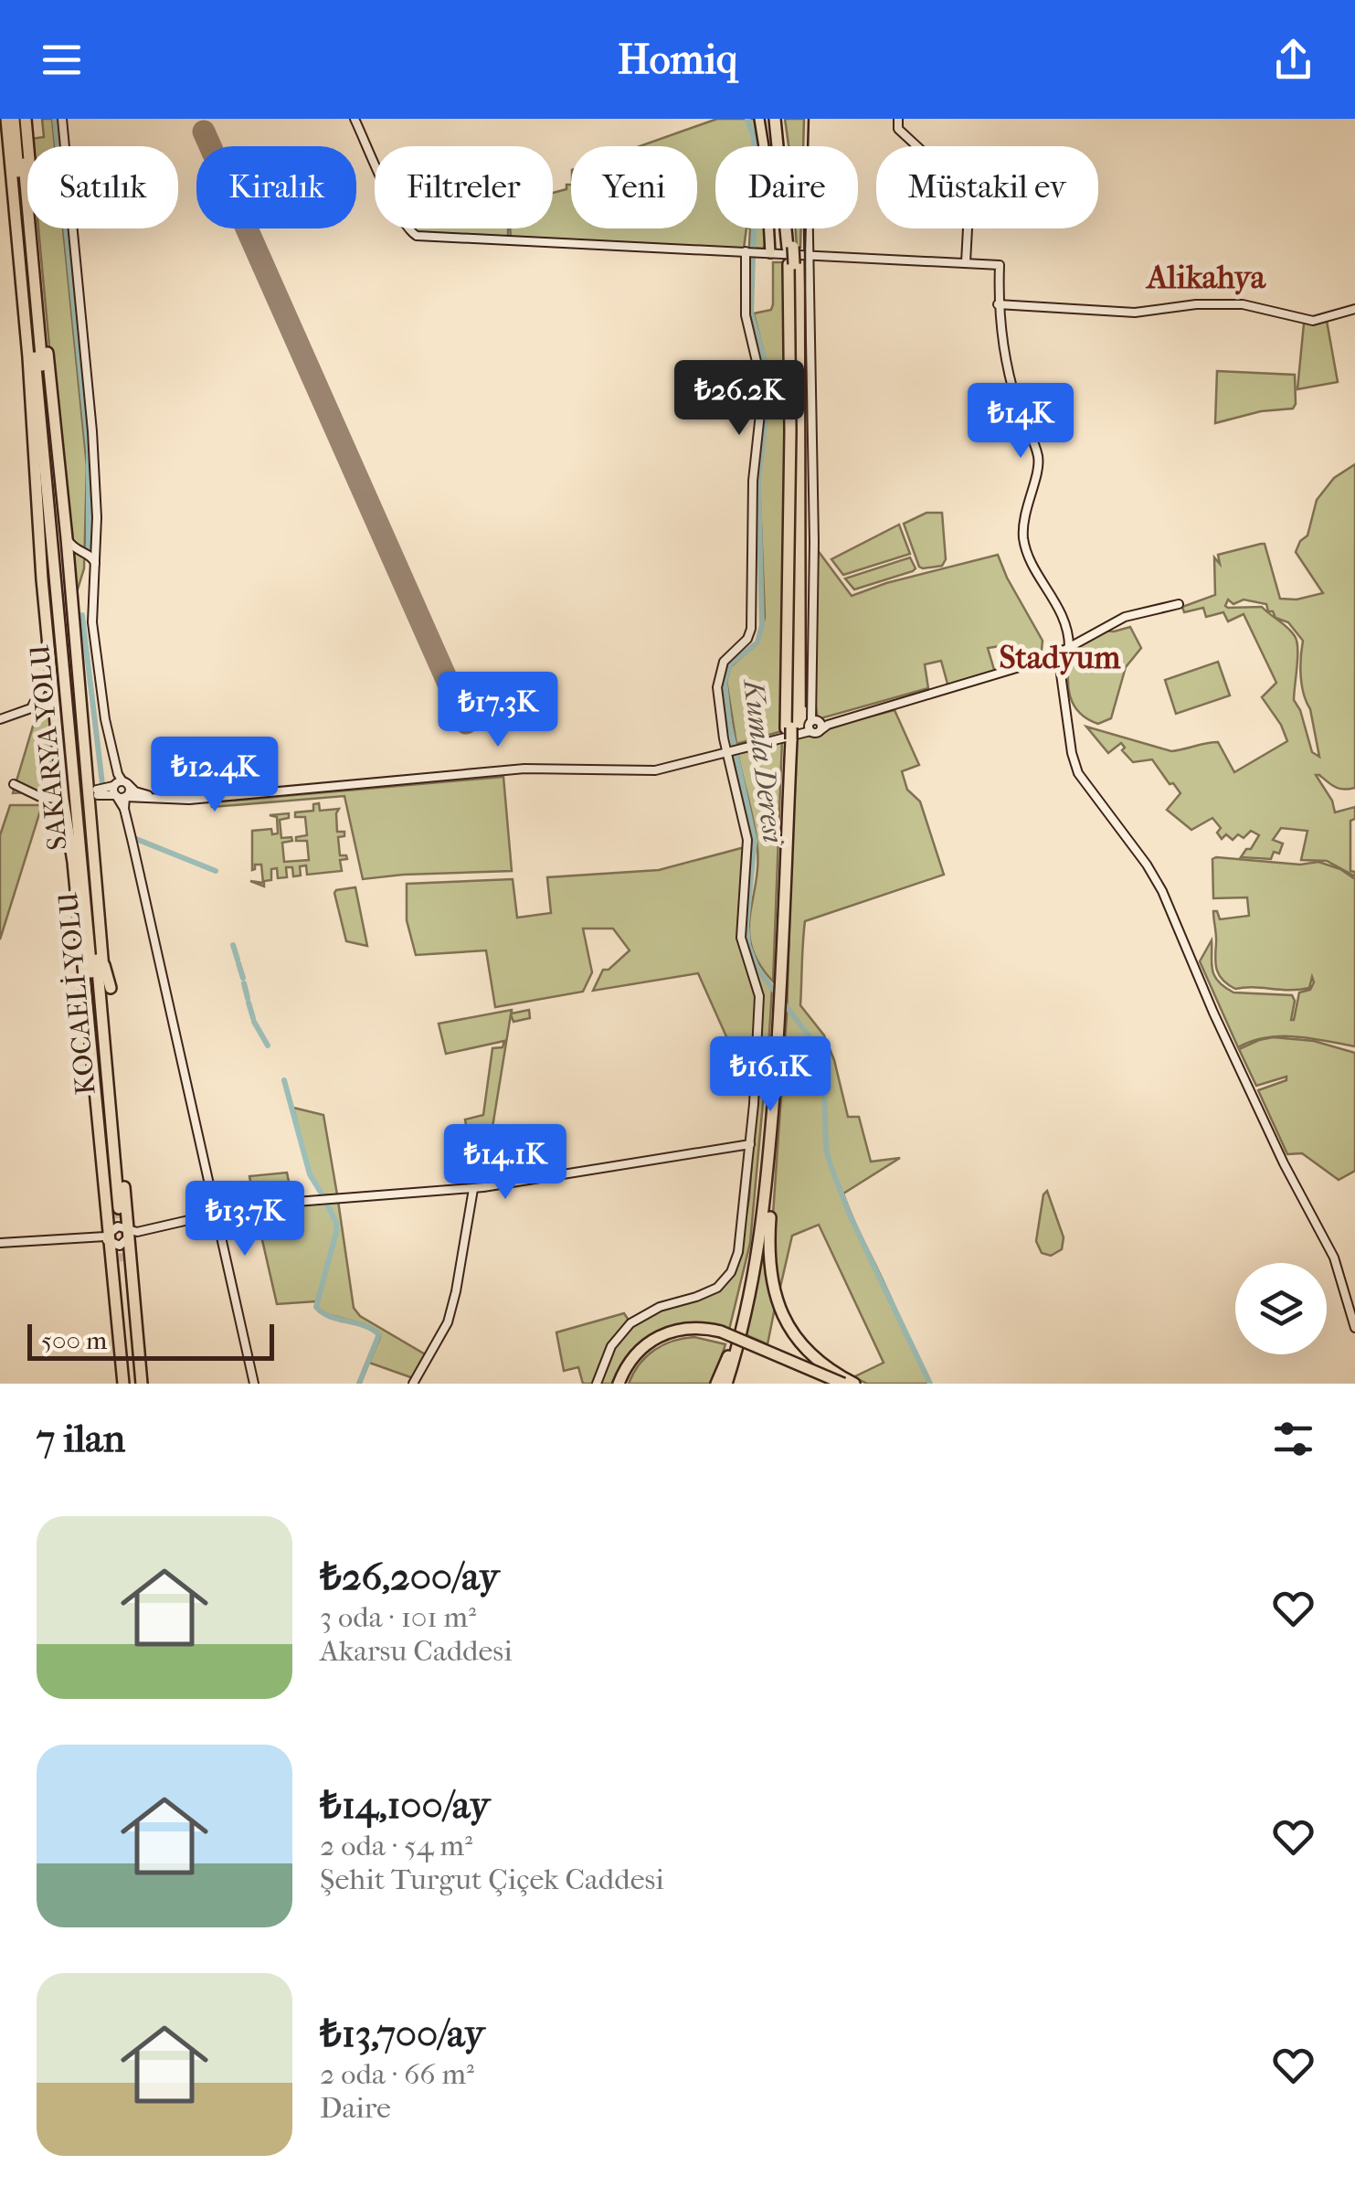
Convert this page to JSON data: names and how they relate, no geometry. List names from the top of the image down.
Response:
{
  "streets": {
    "highway": ["SAKARYA YOLU", "KOCAELİ YOLU"]
  },
  "crossings": [
    ["SAKARYA YOLU", "KOCAELİ YOLU"]
  ],
  "districts": ["Alikahya", "Stadyum"],
  "water": ["Kumla Deresi"],
  "scale_bar": "500 m",
  "page": {
    "header": "Homiq",
    "chip": [
      "Satılık",
      "Kiralık",
      "Filtreler",
      "Yeni",
      "Daire",
      "Müstakil ev"
    ],
    "price": [
      "₺26.2K",
      "₺14K",
      "₺17.3K",
      "₺12.4K",
      "₺16.1K",
      "₺14.1K",
      "₺13.7K"
    ],
    "scale": "500 m",
    "heading": "7 ilan",
    "list": [
      {
        "name": "₺26,200/ay",
        "note": "3 oda · 101 m² · Akarsu Caddesi"
      },
      {
        "name": "₺14,100/ay",
        "note": "2 oda · 54 m² · Şehit Turgut Çiçek Caddesi"
      },
      {
        "name": "₺13,700/ay",
        "note": "2 oda · 66 m² · Daire"
      }
    ]
  }
}
